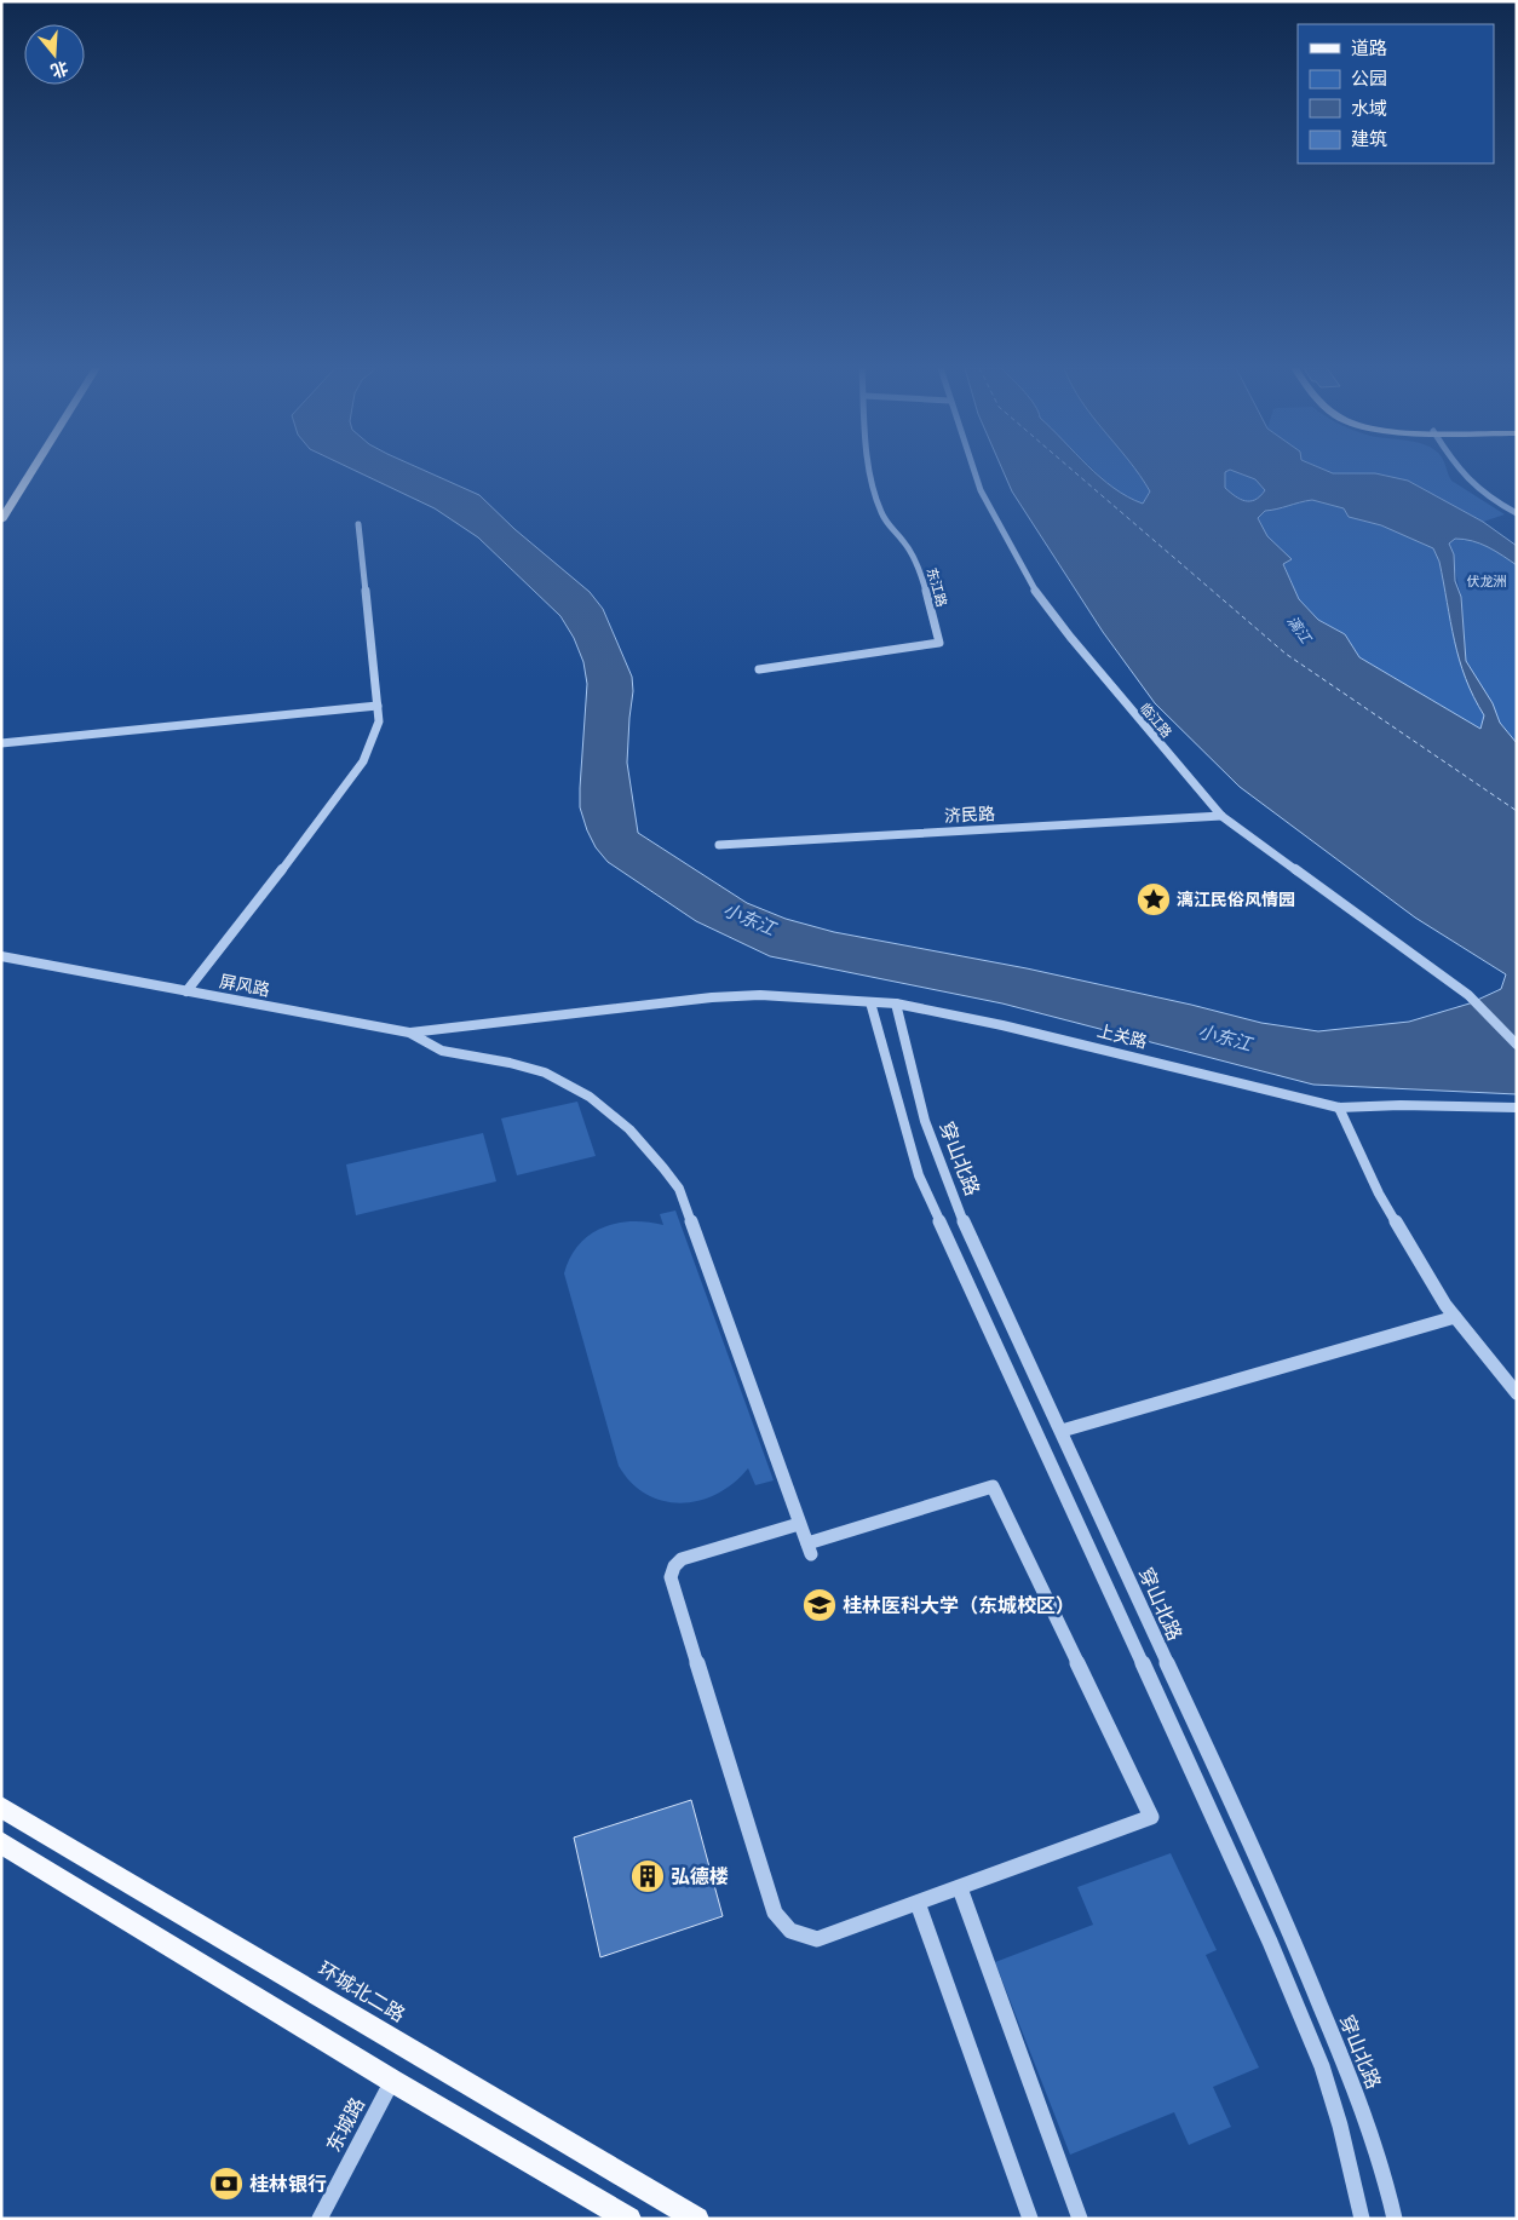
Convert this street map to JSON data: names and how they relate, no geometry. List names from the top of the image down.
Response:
{
  "streets": {
    "main road": ["环城北二路"],
    "street": [
      "东江路",
      "临江路",
      "济民路",
      "屏风路",
      "上关路",
      "穿山北路",
      "东城路"
    ]
  },
  "crossings": [
    ["临江路", "济民路"],
    ["屏风路", "上关路"],
    ["上关路", "穿山北路"]
  ],
  "water": ["漓江", "小东江"],
  "parks": ["伏龙洲"],
  "places": {
    "place": ["漓江民俗风情园"],
    "school or university": ["桂林医科大学（东城校区）"],
    "building": ["弘德楼"],
    "bank": ["桂林银行"]
  },
  "legend": [
    "道路",
    "公园",
    "水域",
    "建筑"
  ],
  "north": "bottom"
}
